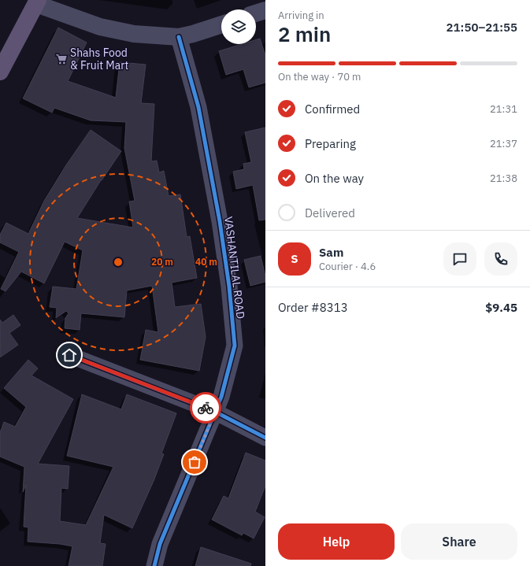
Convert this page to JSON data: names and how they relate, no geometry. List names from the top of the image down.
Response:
{
  "streets": {
    "street": ["VASHANTILAL ROAD"]
  },
  "places": {
    "supermarket": ["Shahs Food & Fruit Mart"]
  },
  "page": {
    "heading": ["2 min", "Arriving in", "21:50–21:55"],
    "panel": [
      "Sam",
      "Courier · 4.6",
      "Order #8313",
      "$9.45"
    ],
    "bar": "On the way · 70 m",
    "list": [
      ["Confirmed", "21:31"],
      ["Preparing", "21:37"],
      ["On the way", "21:38"],
      "Delivered"
    ],
    "round": "S",
    "buttons": ["Help", "Share"]
  },
  "rings": ["20 m", "40 m"]
}
